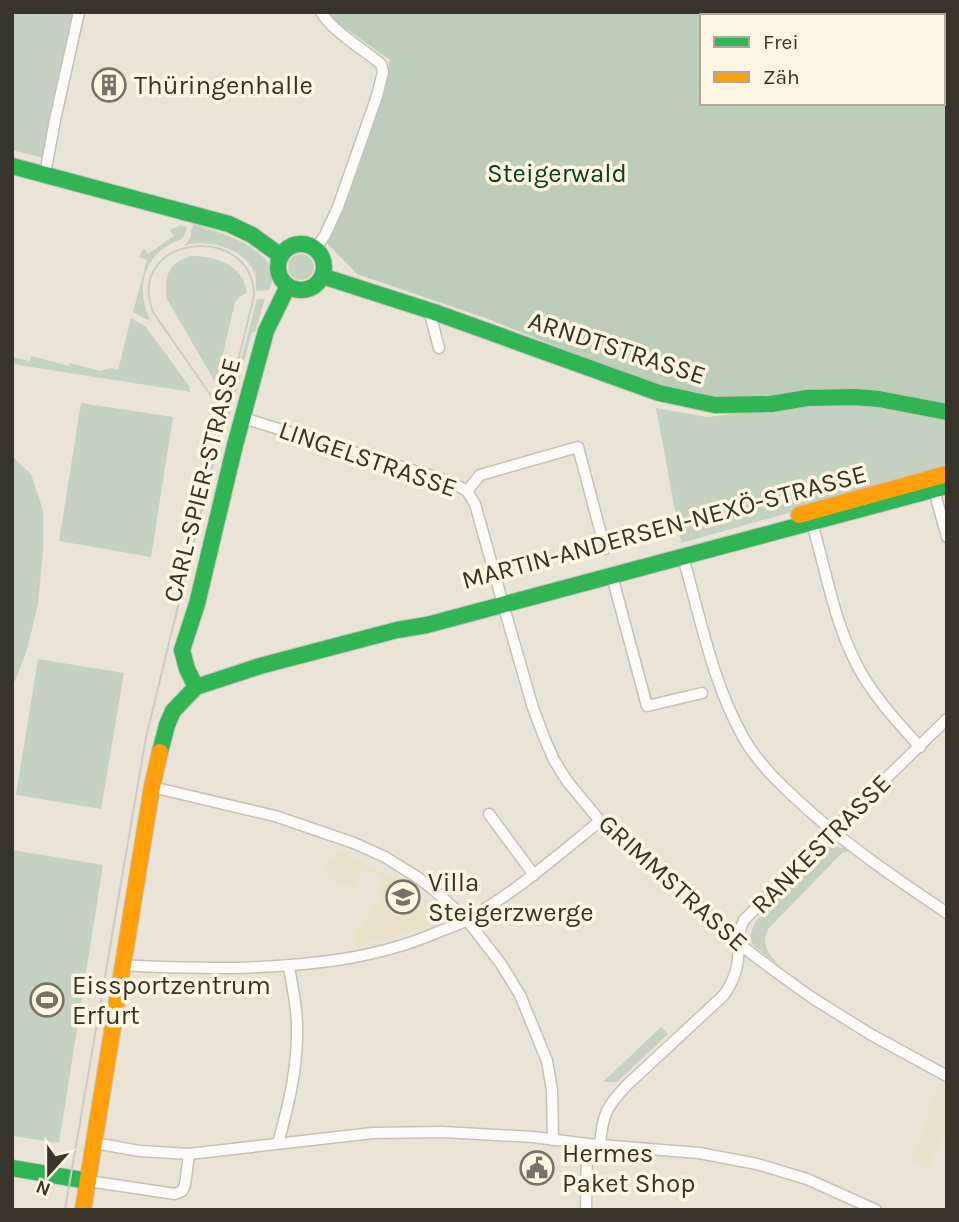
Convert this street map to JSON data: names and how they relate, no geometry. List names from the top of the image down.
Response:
{
  "streets": {
    "main road": ["ARNDTSTRASSE", "CARL-SPIER-STRASSE", "MARTIN-ANDERSEN-NEXÖ-STRASSE"],
    "street": ["LINGELSTRASSE", "RANKESTRASSE", "GRIMMSTRASSE"]
  },
  "crossings": [
    ["ARNDTSTRASSE", "CARL-SPIER-STRASSE"],
    ["LINGELSTRASSE", "CARL-SPIER-STRASSE"],
    ["LINGELSTRASSE", "MARTIN-ANDERSEN-NEXÖ-STRASSE"],
    ["LINGELSTRASSE", "GRIMMSTRASSE"],
    ["CARL-SPIER-STRASSE", "MARTIN-ANDERSEN-NEXÖ-STRASSE"],
    ["MARTIN-ANDERSEN-NEXÖ-STRASSE", "GRIMMSTRASSE"],
    ["RANKESTRASSE", "GRIMMSTRASSE"]
  ],
  "parks": ["Steigerwald"],
  "places": {
    "building": ["Thüringenhalle"],
    "school or university": ["Villa Steigerzwerge"],
    "sports": ["Eissportzentrum Erfurt"],
    "public building": ["Hermes Paket Shop"]
  },
  "legend": ["Frei", "Zäh"],
  "north": "bottom"
}
